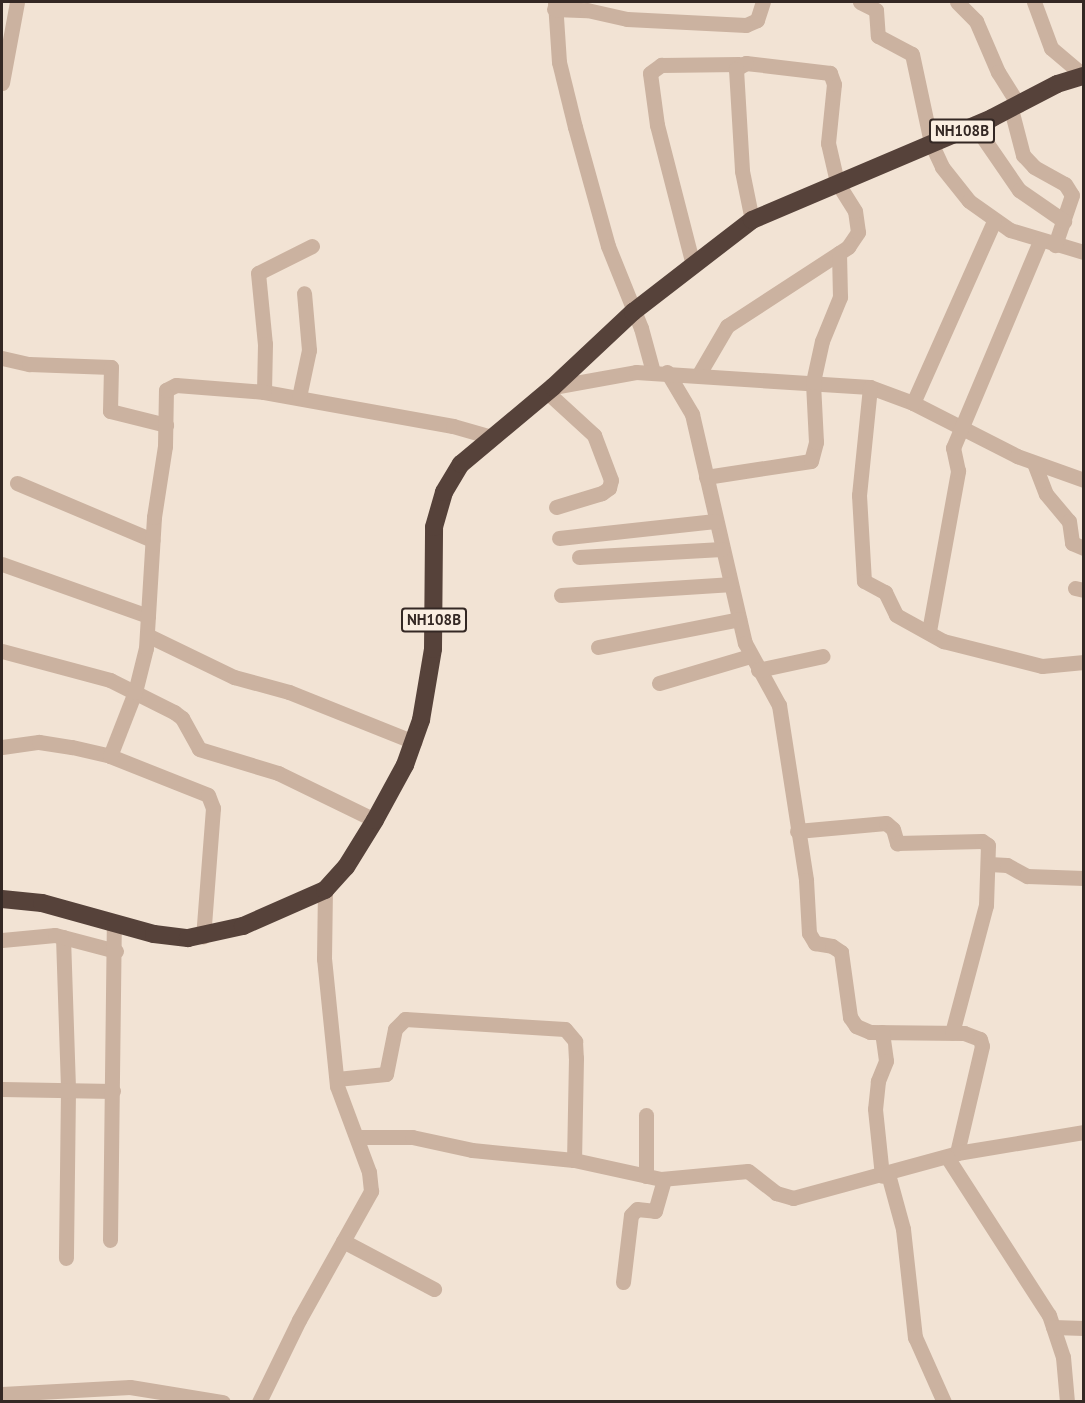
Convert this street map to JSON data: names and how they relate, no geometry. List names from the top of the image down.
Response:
{
  "streets": {
    "highway": ["NH108B"]
  }
}
